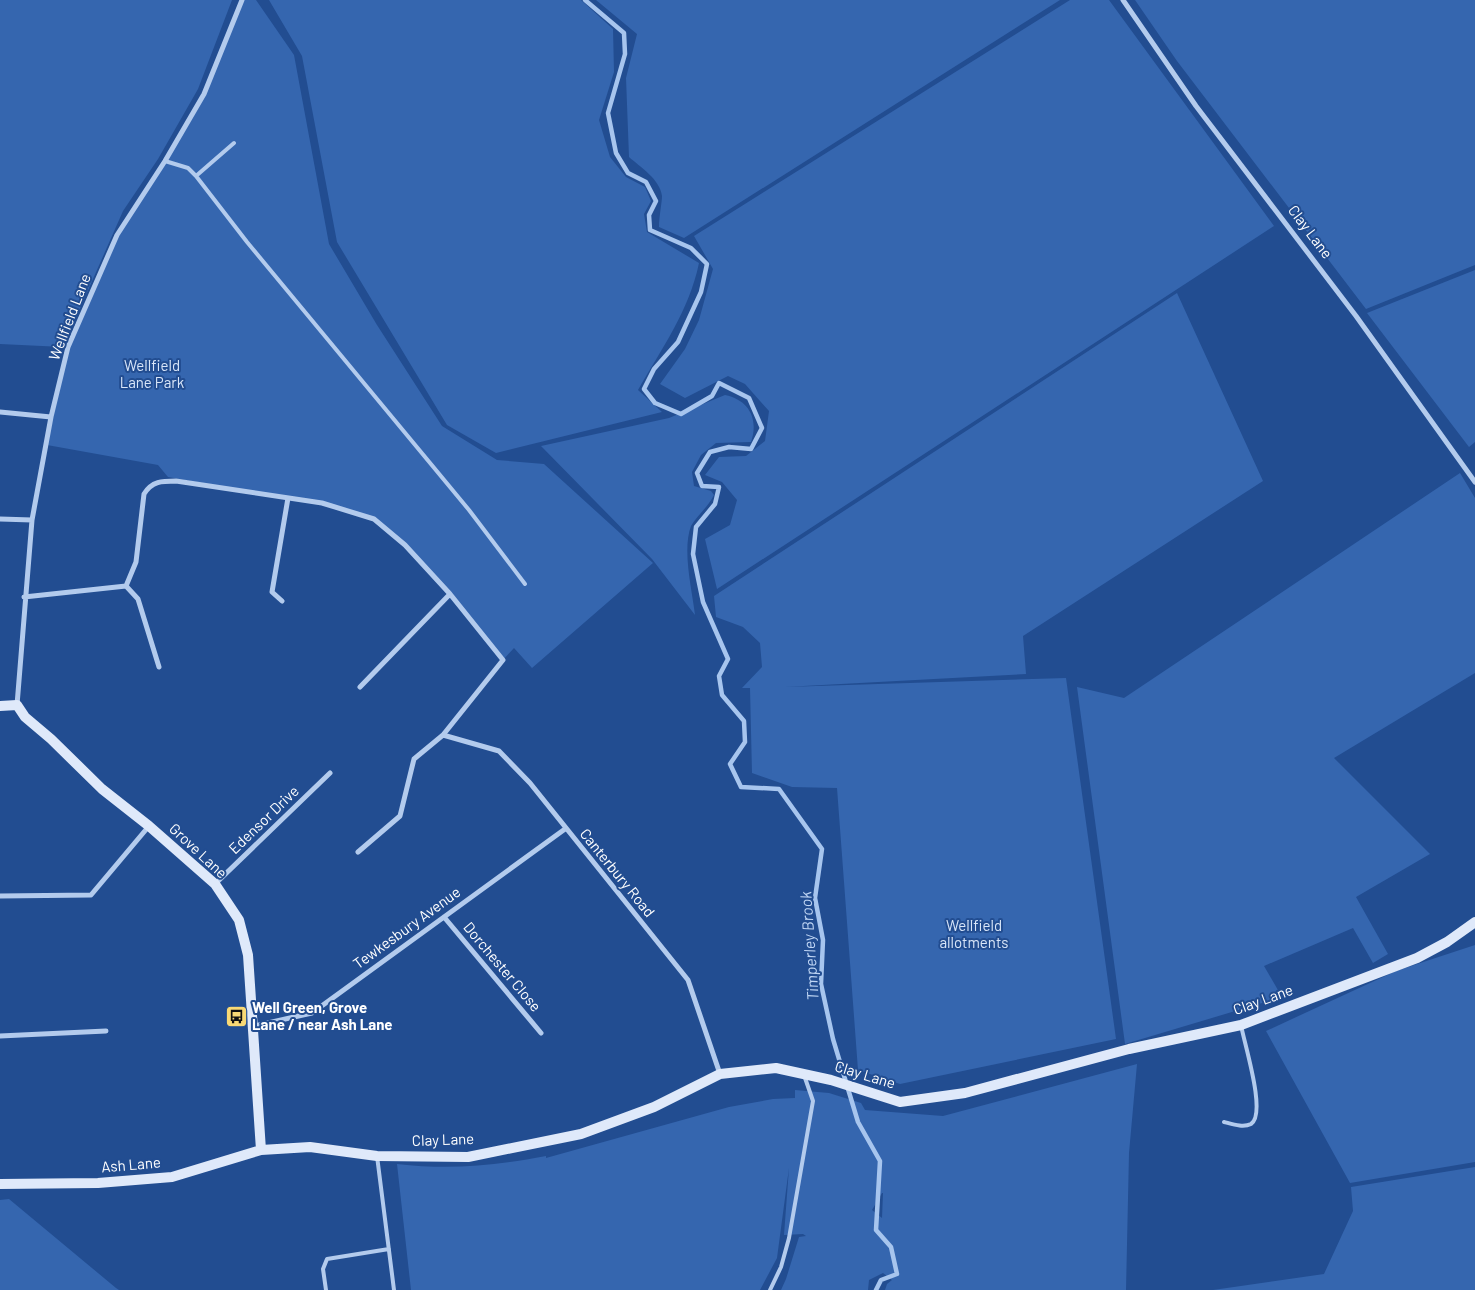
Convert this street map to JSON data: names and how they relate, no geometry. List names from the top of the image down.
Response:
{
  "streets": {
    "street": [
      "Clay Lane",
      "Wellfield Lane",
      "Edensor Drive",
      "Grove Lane",
      "Canterbury Road",
      "Tewkesbury Avenue",
      "Dorchester Close",
      "Ash Lane"
    ]
  },
  "crossings": [
    ["Clay Lane", "Grove Lane"],
    ["Clay Lane", "Canterbury Road"],
    ["Clay Lane", "Ash Lane"],
    ["Wellfield Lane", "Grove Lane"],
    ["Edensor Drive", "Grove Lane"],
    ["Grove Lane", "Tewkesbury Avenue"],
    ["Grove Lane", "Ash Lane"],
    ["Canterbury Road", "Tewkesbury Avenue"],
    ["Tewkesbury Avenue", "Dorchester Close"]
  ],
  "water": ["Timperley Brook"],
  "parks": ["Wellfield Lane Park", "Wellfield allotments"],
  "places": {
    "bus stop": ["Well Green, Grove Lane / near Ash Lane"]
  }
}
